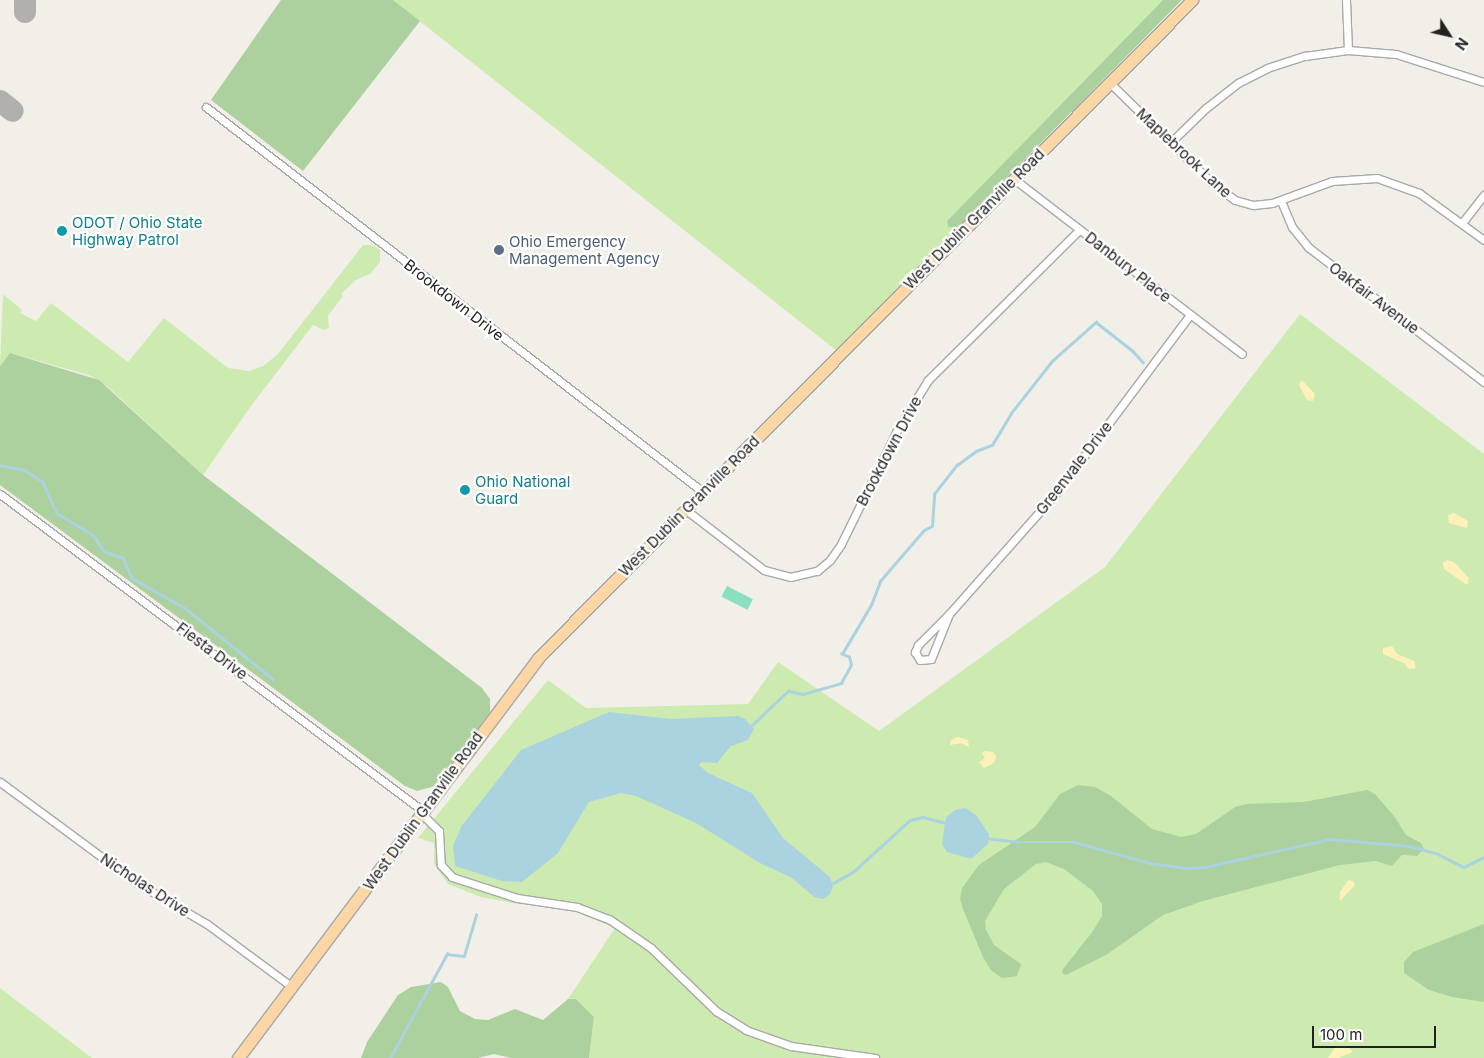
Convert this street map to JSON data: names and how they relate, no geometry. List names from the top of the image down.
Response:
{
  "streets": {
    "main road": ["West Dublin Granville Road"],
    "street": [
      "Maplebrook Lane",
      "Danbury Place",
      "Oakfair Avenue",
      "Brookdown Drive",
      "Greenvale Drive",
      "Fiesta Drive",
      "Nicholas Drive"
    ]
  },
  "crossings": [
    ["Maplebrook Lane", "West Dublin Granville Road"],
    ["Maplebrook Lane", "Oakfair Avenue"],
    ["West Dublin Granville Road", "Danbury Place"],
    ["West Dublin Granville Road", "Brookdown Drive"],
    ["West Dublin Granville Road", "Fiesta Drive"],
    ["West Dublin Granville Road", "Nicholas Drive"],
    ["Danbury Place", "Brookdown Drive"],
    ["Danbury Place", "Greenvale Drive"]
  ],
  "places": ["ODOT / Ohio State Highway Patrol", "Ohio Emergency Management Agency", "Ohio National Guard"],
  "scale_bar": "100 m",
  "north": "bottom right"
}
